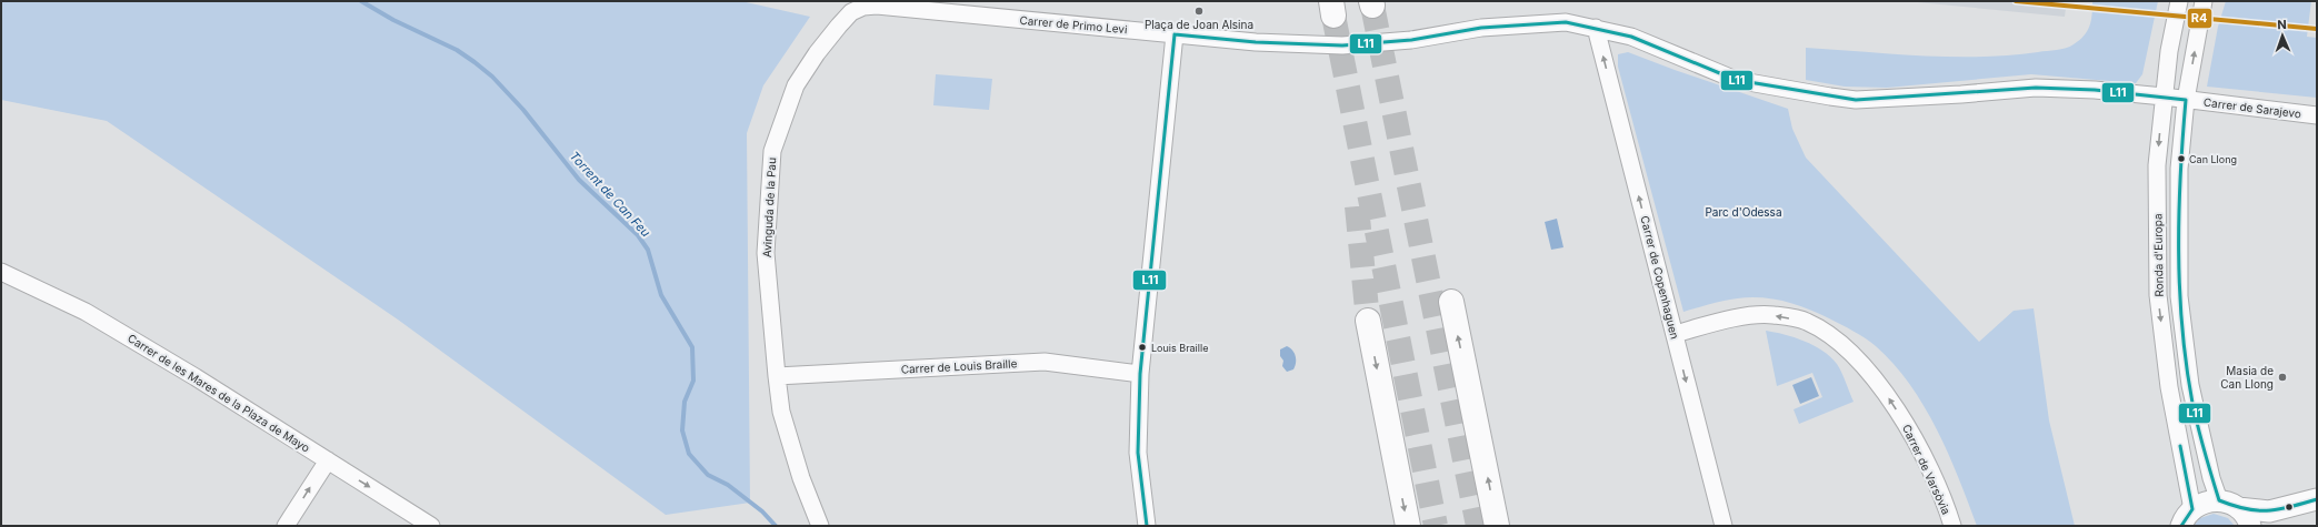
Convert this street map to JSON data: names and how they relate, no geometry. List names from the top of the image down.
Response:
{
  "streets": {
    "street": [
      "Carrer de Primo Levi",
      "Carrer de Sarajevo",
      "Avinguda de la Pau",
      "Ronda d'Europa",
      "Carrer de Copenhaguen",
      "Carrer de Louis Braille",
      "Carrer de les Mares de la Plaza de Mayo",
      "Carrer de Varsòvia"
    ]
  },
  "crossings": [
    ["Carrer de Primo Levi", "Carrer de Sarajevo"],
    ["Carrer de Primo Levi", "Avinguda de la Pau"],
    ["Carrer de Sarajevo", "Ronda d'Europa"],
    ["Carrer de Sarajevo", "Carrer de Copenhaguen"],
    ["Avinguda de la Pau", "Carrer de Louis Braille"],
    ["Carrer de Copenhaguen", "Carrer de Varsòvia"]
  ],
  "one_way": ["Carrer de Varsòvia"],
  "water": ["Torrent de Can Feu"],
  "parks": ["Parc d'Odessa"],
  "places": [
    "Plaça de Joan Alsina",
    "Can Llong",
    "Louis Braille",
    "Masia de Can Llong"
  ],
  "lines": ["transit line R4", "transit line L11"],
  "north": "top"
}
